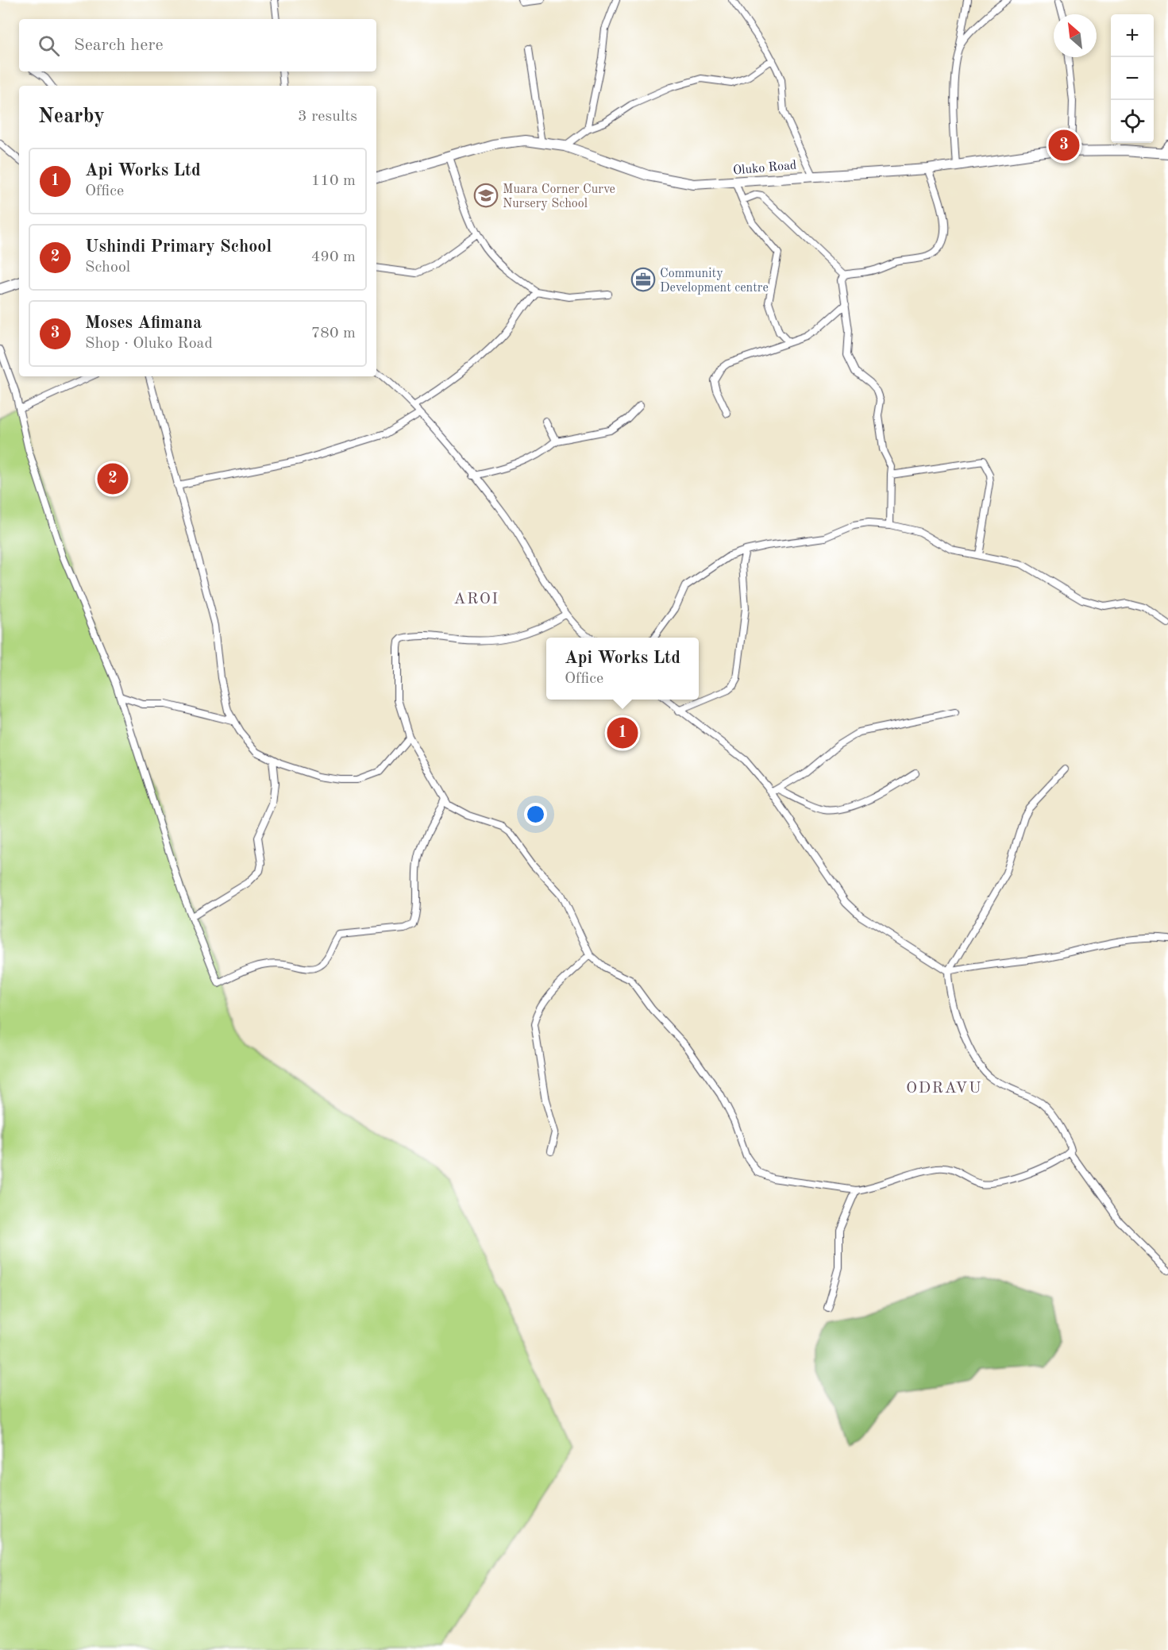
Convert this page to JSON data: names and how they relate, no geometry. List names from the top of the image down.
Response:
{
  "streets": {
    "main road": ["Oluko Road"]
  },
  "districts": ["AROI", "ODRAVU"],
  "places": {
    "school or university": ["Muara Corner Curve Nursery School"],
    "office": ["Community Development centre"]
  },
  "north": "top left",
  "page": {
    "map_buttons": ["+", "−"],
    "search": "Search here",
    "heading": ["Nearby", "3 results"],
    "pins": ["3", "2", "1"],
    "list": [
      {
        "mark": "1",
        "name": "Api Works Ltd",
        "note": "Office",
        "value": "110 m"
      },
      {
        "mark": "2",
        "name": "Ushindi Primary School",
        "note": "School",
        "value": "490 m"
      },
      {
        "mark": "3",
        "name": "Moses Afimana",
        "note": "Shop · Oluko Road",
        "value": "780 m"
      }
    ],
    "popup": ["Api Works Ltd", "Office"]
  }
}
